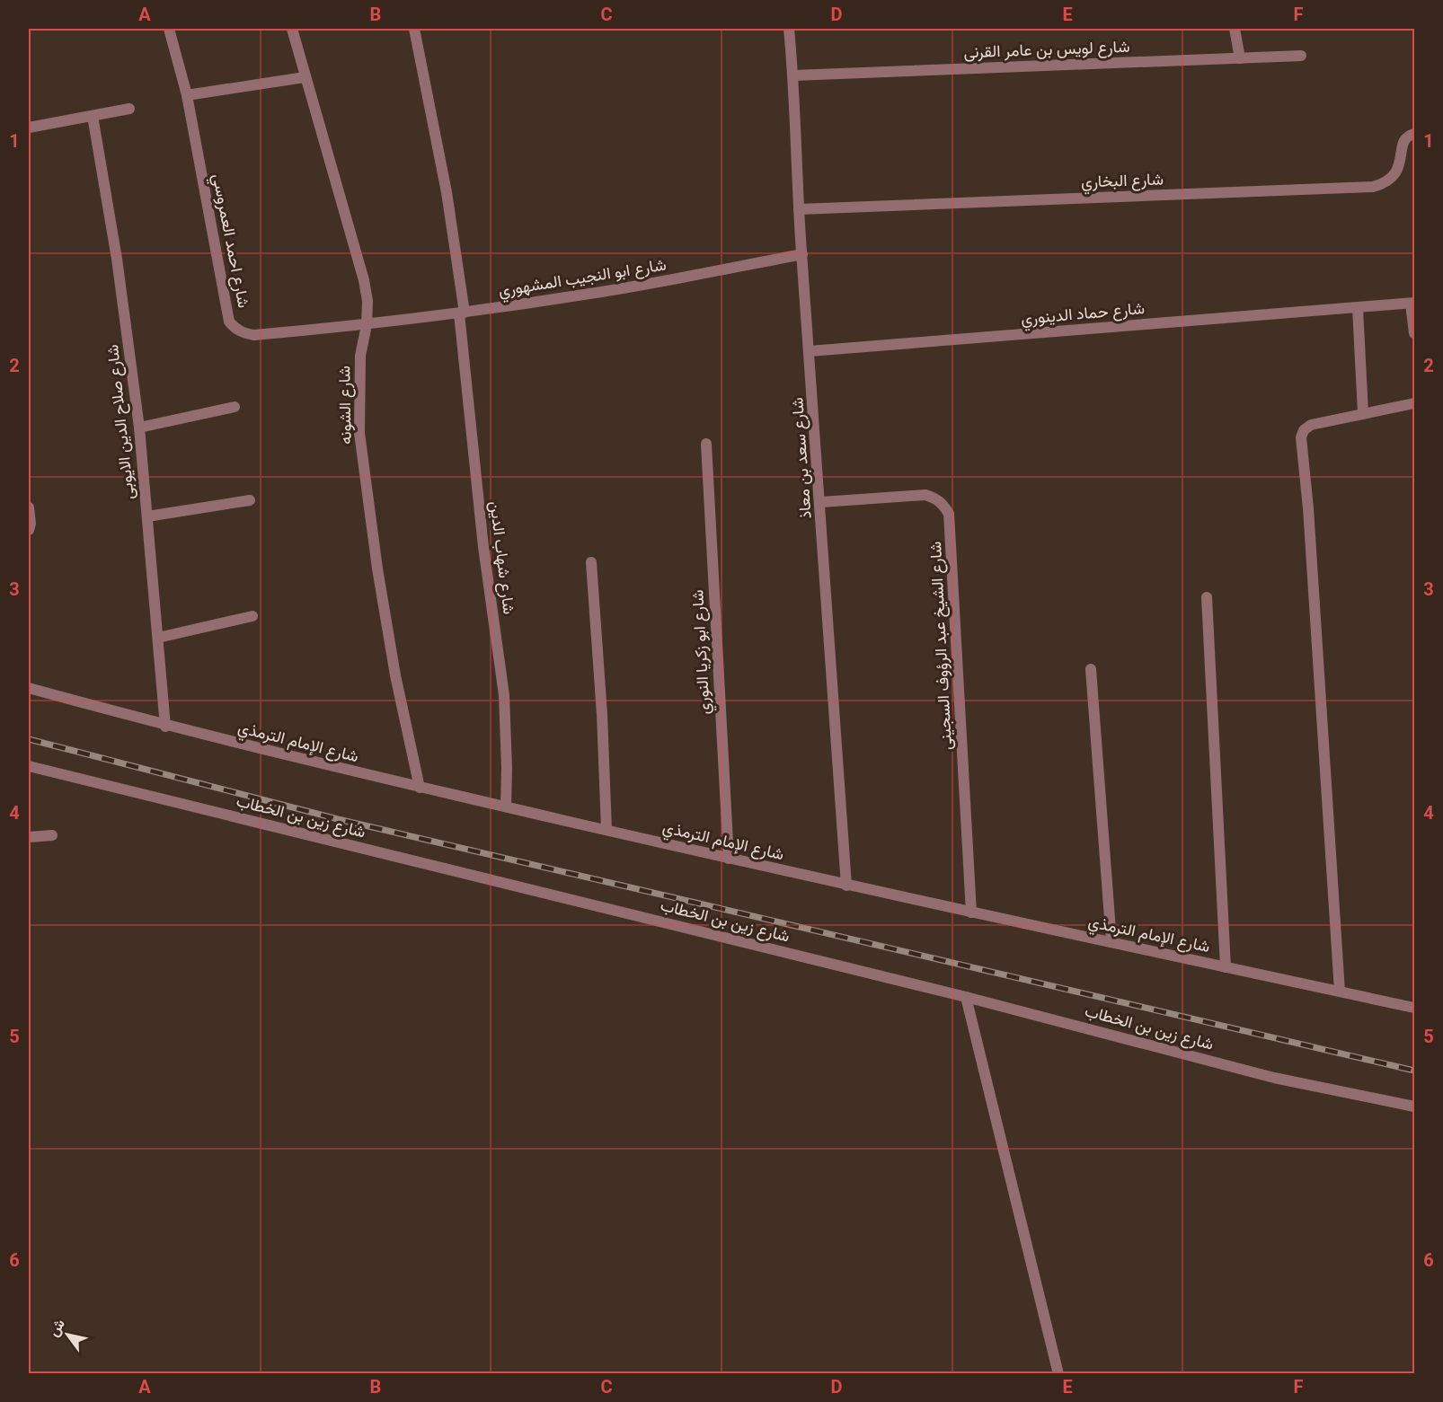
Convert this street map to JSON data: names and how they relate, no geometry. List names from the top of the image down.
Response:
{
  "streets": {
    "street": [
      "شارع لويس بن عامر القرنى",
      "شارع البخاري",
      "شارع احمد العمروسي",
      "شارع ابو النجيب المشهوري",
      "شارع حماد الدينوري",
      "شارع الشونه",
      "شارع صلاح الدين الايوبى",
      "شارع سعد بن معاذ",
      "شارع شهاب الدين",
      "شارع الشيخ عبد الرؤوف السجينى",
      "شارع ابو زكريا النوري",
      "شارع الإمام الترمذي",
      "شارع زين بن الخطاب"
    ]
  },
  "crossings": [
    ["شارع لويس بن عامر القرنى", "شارع سعد بن معاذ"],
    ["شارع البخاري", "شارع سعد بن معاذ"],
    ["شارع احمد العمروسي", "شارع ابو النجيب المشهوري"],
    ["شارع احمد العمروسي", "شارع الشونه"],
    ["شارع ابو النجيب المشهوري", "شارع الشونه"],
    ["شارع ابو النجيب المشهوري", "شارع سعد بن معاذ"],
    ["شارع ابو النجيب المشهوري", "شارع شهاب الدين"],
    ["شارع حماد الدينوري", "شارع سعد بن معاذ"],
    ["شارع الشونه", "شارع الإمام الترمذي"],
    ["شارع صلاح الدين الايوبى", "شارع الإمام الترمذي"],
    ["شارع سعد بن معاذ", "شارع الشيخ عبد الرؤوف السجينى"],
    ["شارع سعد بن معاذ", "شارع الإمام الترمذي"],
    ["شارع شهاب الدين", "شارع الإمام الترمذي"],
    ["شارع الشيخ عبد الرؤوف السجينى", "شارع الإمام الترمذي"],
    ["شارع ابو زكريا النوري", "شارع الإمام الترمذي"]
  ],
  "north": "top left",
  "grid": {
    "columns": [
      "A",
      "B",
      "C",
      "D",
      "E",
      "F"
    ],
    "rows": [
      "1",
      "2",
      "3",
      "4",
      "5",
      "6"
    ]
  }
}
